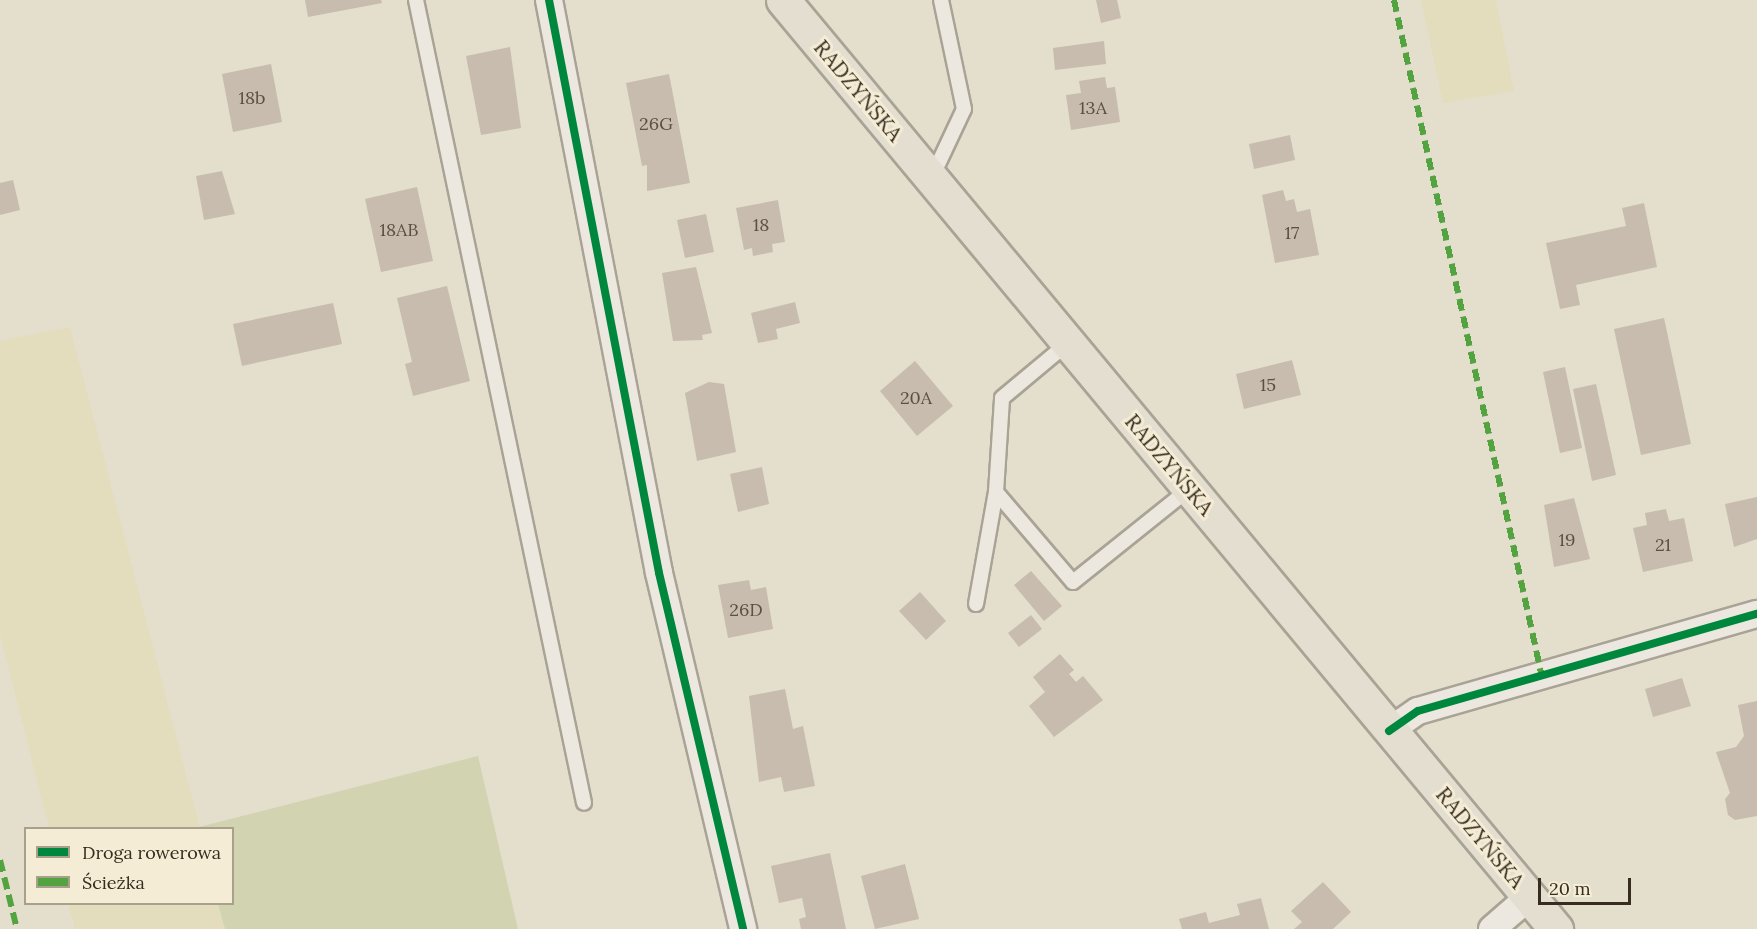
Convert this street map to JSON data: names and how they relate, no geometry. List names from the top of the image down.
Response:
{
  "streets": {
    "main road": ["RADZYŃSKA"]
  },
  "house_numbers": [
    "18b",
    "13A",
    "26G",
    "18",
    "18AB",
    "17",
    "15",
    "20A",
    "19",
    "21",
    "26D"
  ],
  "legend": ["Droga rowerowa", "Ścieżka"],
  "scale_bar": "20 m"
}
